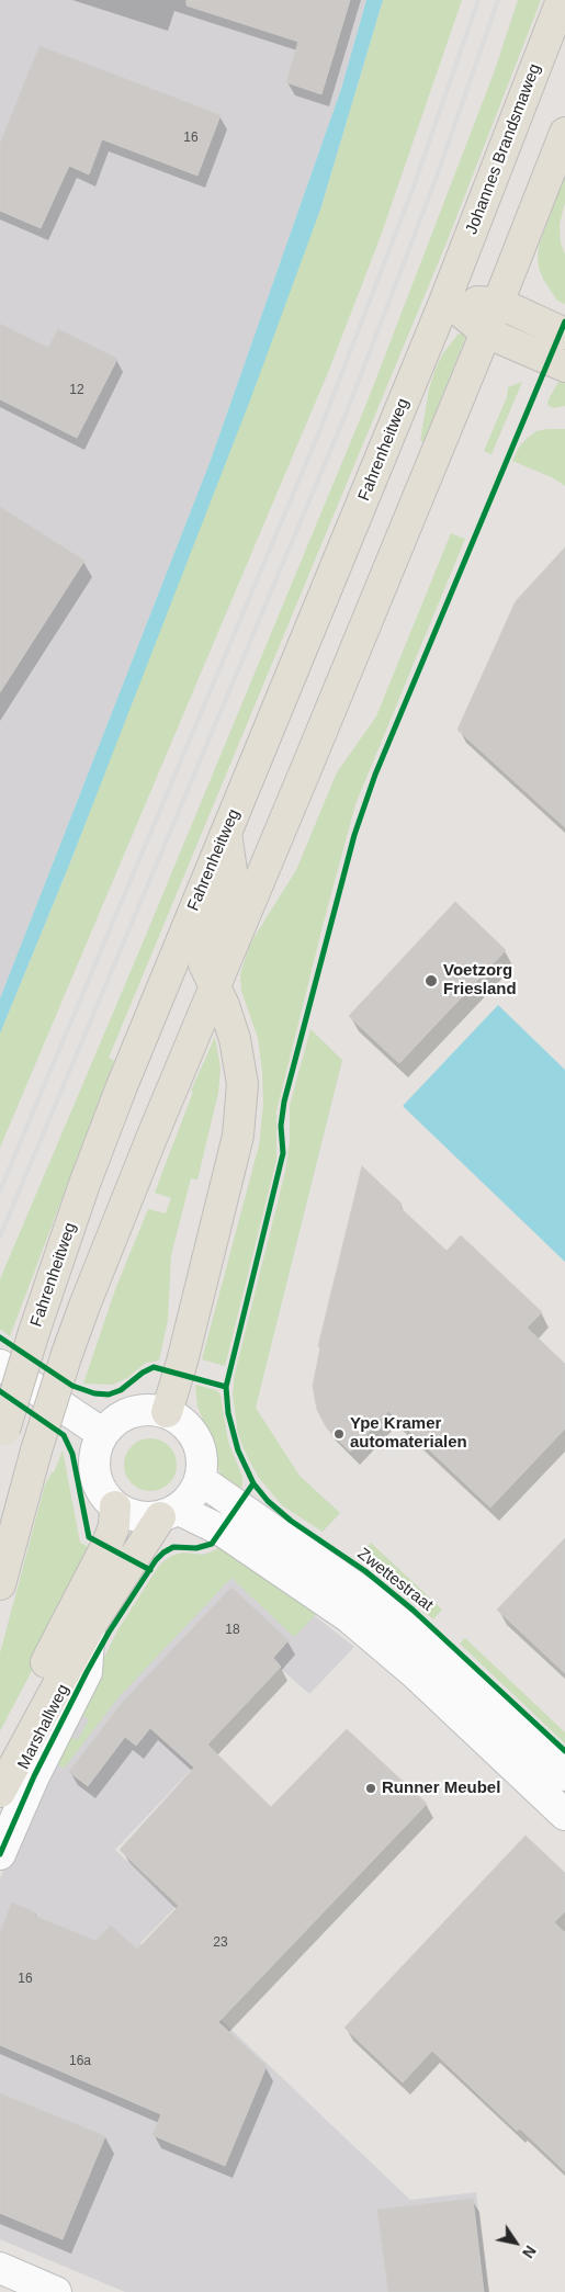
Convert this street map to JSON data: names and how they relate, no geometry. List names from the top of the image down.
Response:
{
  "streets": {
    "main road": ["Johannes Brandsmaweg", "Fahrenheitweg"],
    "street": ["Zwettestraat", "Marshallweg"]
  },
  "crossings": [
    ["Johannes Brandsmaweg", "Fahrenheitweg"]
  ],
  "places": ["Voetzorg Friesland", "Ype Kramer automaterialen", "Runner Meubel"],
  "house_numbers": [
    "16",
    "12",
    "18",
    "23",
    "16",
    "16a"
  ],
  "north": "bottom right"
}
